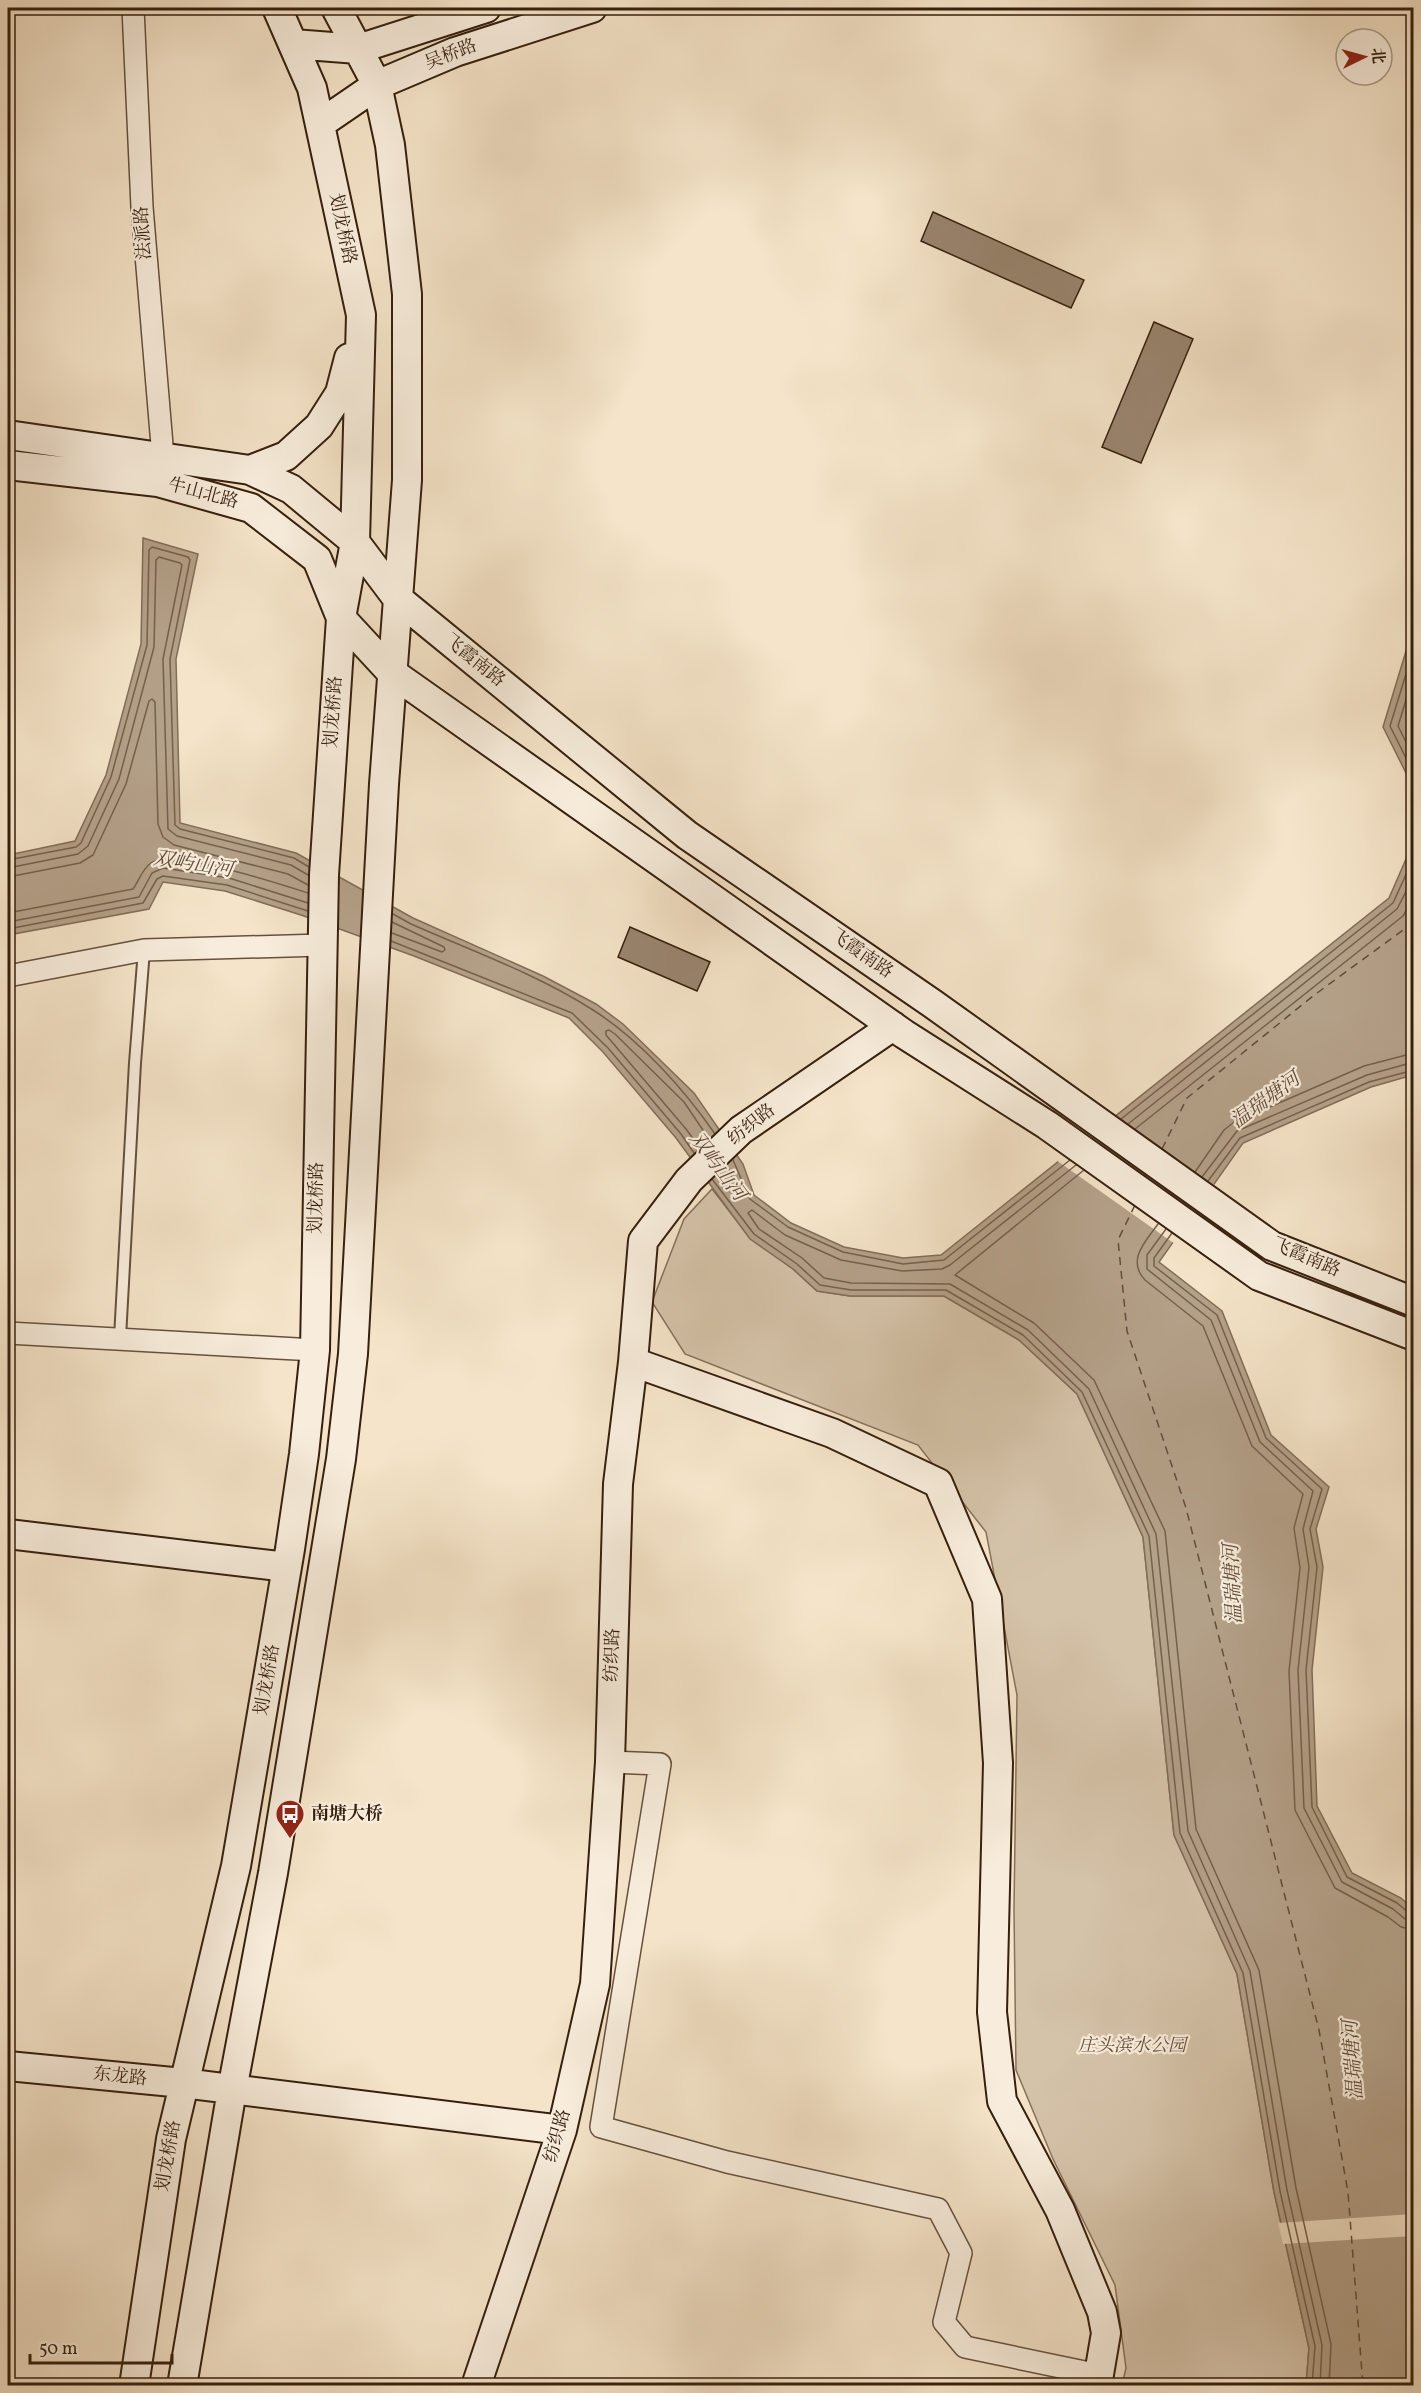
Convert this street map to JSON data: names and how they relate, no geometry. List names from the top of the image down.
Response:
{
  "streets": {
    "main road": [
      "吴桥路",
      "划龙桥路",
      "牛山北路",
      "飞霞南路",
      "纺织路",
      "东龙路"
    ],
    "street": ["法派路"]
  },
  "crossings": [
    ["吴桥路", "划龙桥路"],
    ["划龙桥路", "牛山北路"],
    ["划龙桥路", "飞霞南路"],
    ["划龙桥路", "东龙路"],
    ["法派路", "牛山北路"],
    ["牛山北路", "飞霞南路"],
    ["飞霞南路", "纺织路"],
    ["纺织路", "东龙路"]
  ],
  "water": ["双屿山河", "温瑞塘河"],
  "parks": ["庄头滨水公园"],
  "places": {
    "bus stop": ["南塘大桥"]
  },
  "scale_bar": "50 m",
  "north": "right"
}
